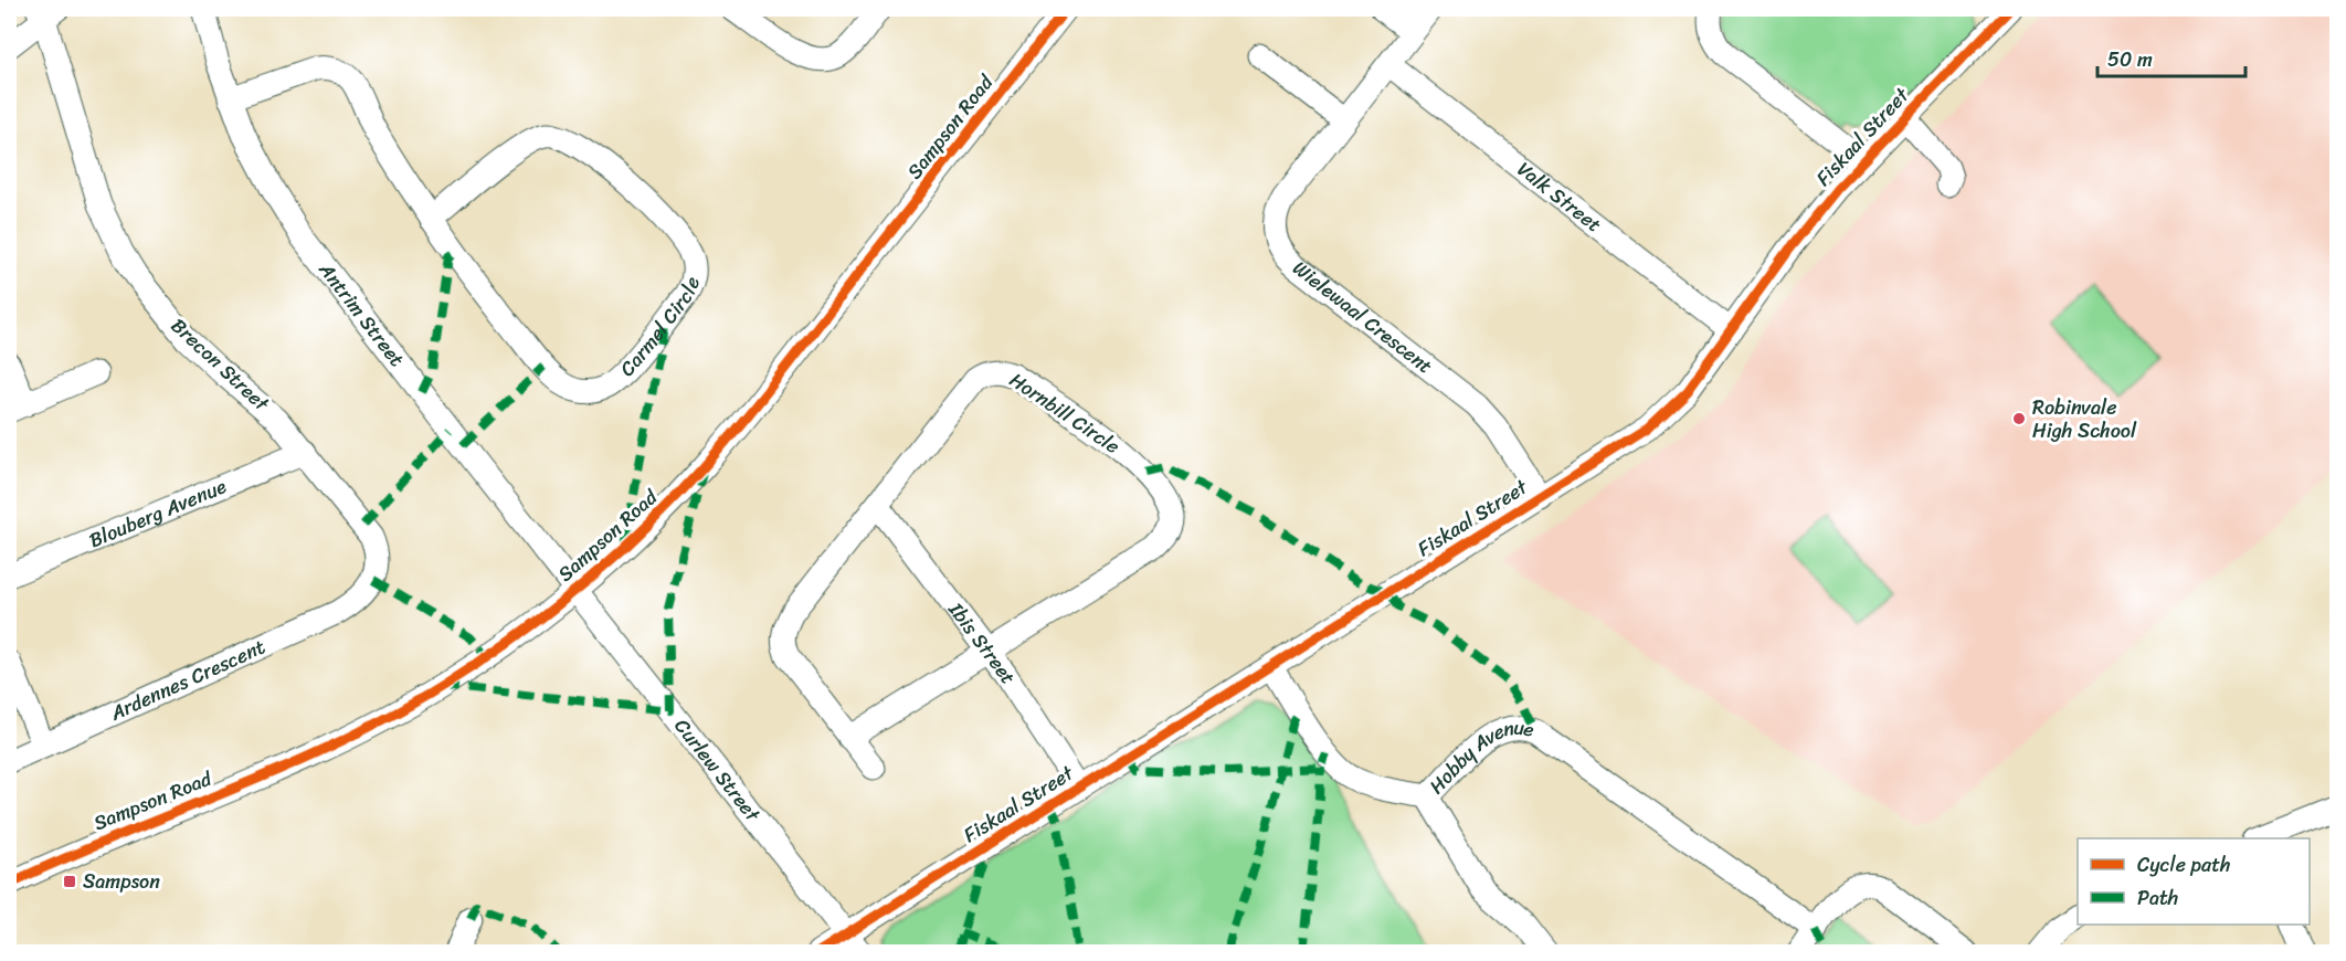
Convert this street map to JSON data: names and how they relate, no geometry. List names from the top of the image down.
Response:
{
  "streets": {
    "street": [
      "Sampson Road",
      "Fiskaal Street",
      "Valk Street",
      "Antrim Street",
      "Wielewaal Crescent",
      "Carmel Circle",
      "Brecon Street",
      "Hornbill Circle",
      "Blouberg Avenue",
      "Ibis Street",
      "Ardennes Crescent",
      "Hobby Avenue",
      "Curlew Street"
    ]
  },
  "crossings": [
    ["Sampson Road", "Antrim Street"],
    ["Sampson Road", "Curlew Street"],
    ["Fiskaal Street", "Valk Street"],
    ["Fiskaal Street", "Wielewaal Crescent"],
    ["Fiskaal Street", "Ibis Street"],
    ["Fiskaal Street", "Hobby Avenue"],
    ["Fiskaal Street", "Curlew Street"],
    ["Valk Street", "Wielewaal Crescent"],
    ["Antrim Street", "Carmel Circle"],
    ["Antrim Street", "Curlew Street"],
    ["Brecon Street", "Blouberg Avenue"],
    ["Brecon Street", "Ardennes Crescent"],
    ["Hornbill Circle", "Ibis Street"]
  ],
  "places": {
    "other": ["Robinvale High School"],
    "transit": ["Sampson"]
  },
  "legend": ["Cycle path", "Path"],
  "scale_bar": "50 m"
}
